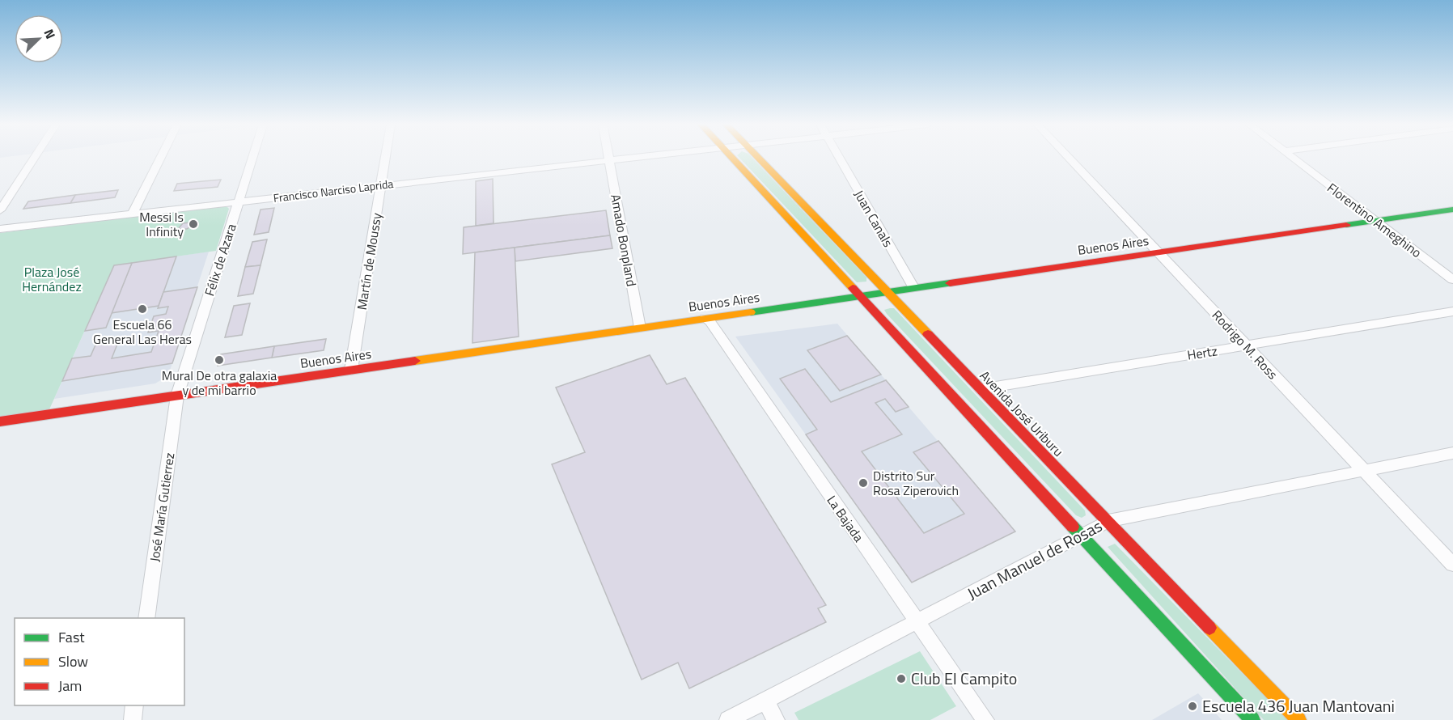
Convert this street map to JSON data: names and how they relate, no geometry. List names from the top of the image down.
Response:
{
  "streets": {
    "main road": ["Buenos Aires", "Avenida José Uriburu"],
    "street": [
      "Francisco Narciso Laprida",
      "Juan Canals",
      "Florentino Ameghino",
      "Amado Bonpland",
      "Félix de Azara",
      "Martín de Moussy",
      "Rodrigo M. Ross",
      "Hertz",
      "José María Gutierrez",
      "La Bajada",
      "Juan Manuel de Rosas"
    ]
  },
  "crossings": [
    ["Francisco Narciso Laprida", "Amado Bonpland"],
    ["Francisco Narciso Laprida", "Félix de Azara"],
    ["Francisco Narciso Laprida", "Martín de Moussy"],
    ["Juan Canals", "Buenos Aires"],
    ["Florentino Ameghino", "Buenos Aires"],
    ["Amado Bonpland", "Buenos Aires"],
    ["Buenos Aires", "Félix de Azara"],
    ["Buenos Aires", "Martín de Moussy"],
    ["Buenos Aires", "Rodrigo M. Ross"],
    ["Buenos Aires", "Avenida José Uriburu"],
    ["Buenos Aires", "José María Gutierrez"],
    ["Buenos Aires", "La Bajada"],
    ["Félix de Azara", "José María Gutierrez"],
    ["Rodrigo M. Ross", "Hertz"],
    ["Rodrigo M. Ross", "Juan Manuel de Rosas"],
    ["Hertz", "Avenida José Uriburu"],
    ["Avenida José Uriburu", "Juan Manuel de Rosas"],
    ["La Bajada", "Juan Manuel de Rosas"]
  ],
  "parks": ["Plaza José Hernández"],
  "places": [
    "Messi Is Infinity",
    "Escuela 66 General Las Heras",
    "Mural De otra galaxia y de mi barrio",
    "Distrito Sur Rosa Ziperovich",
    "Club El Campito",
    "Escuela 436 Juan Mantovani"
  ],
  "legend": ["Fast", "Slow", "Jam"],
  "north": "top right"
}
